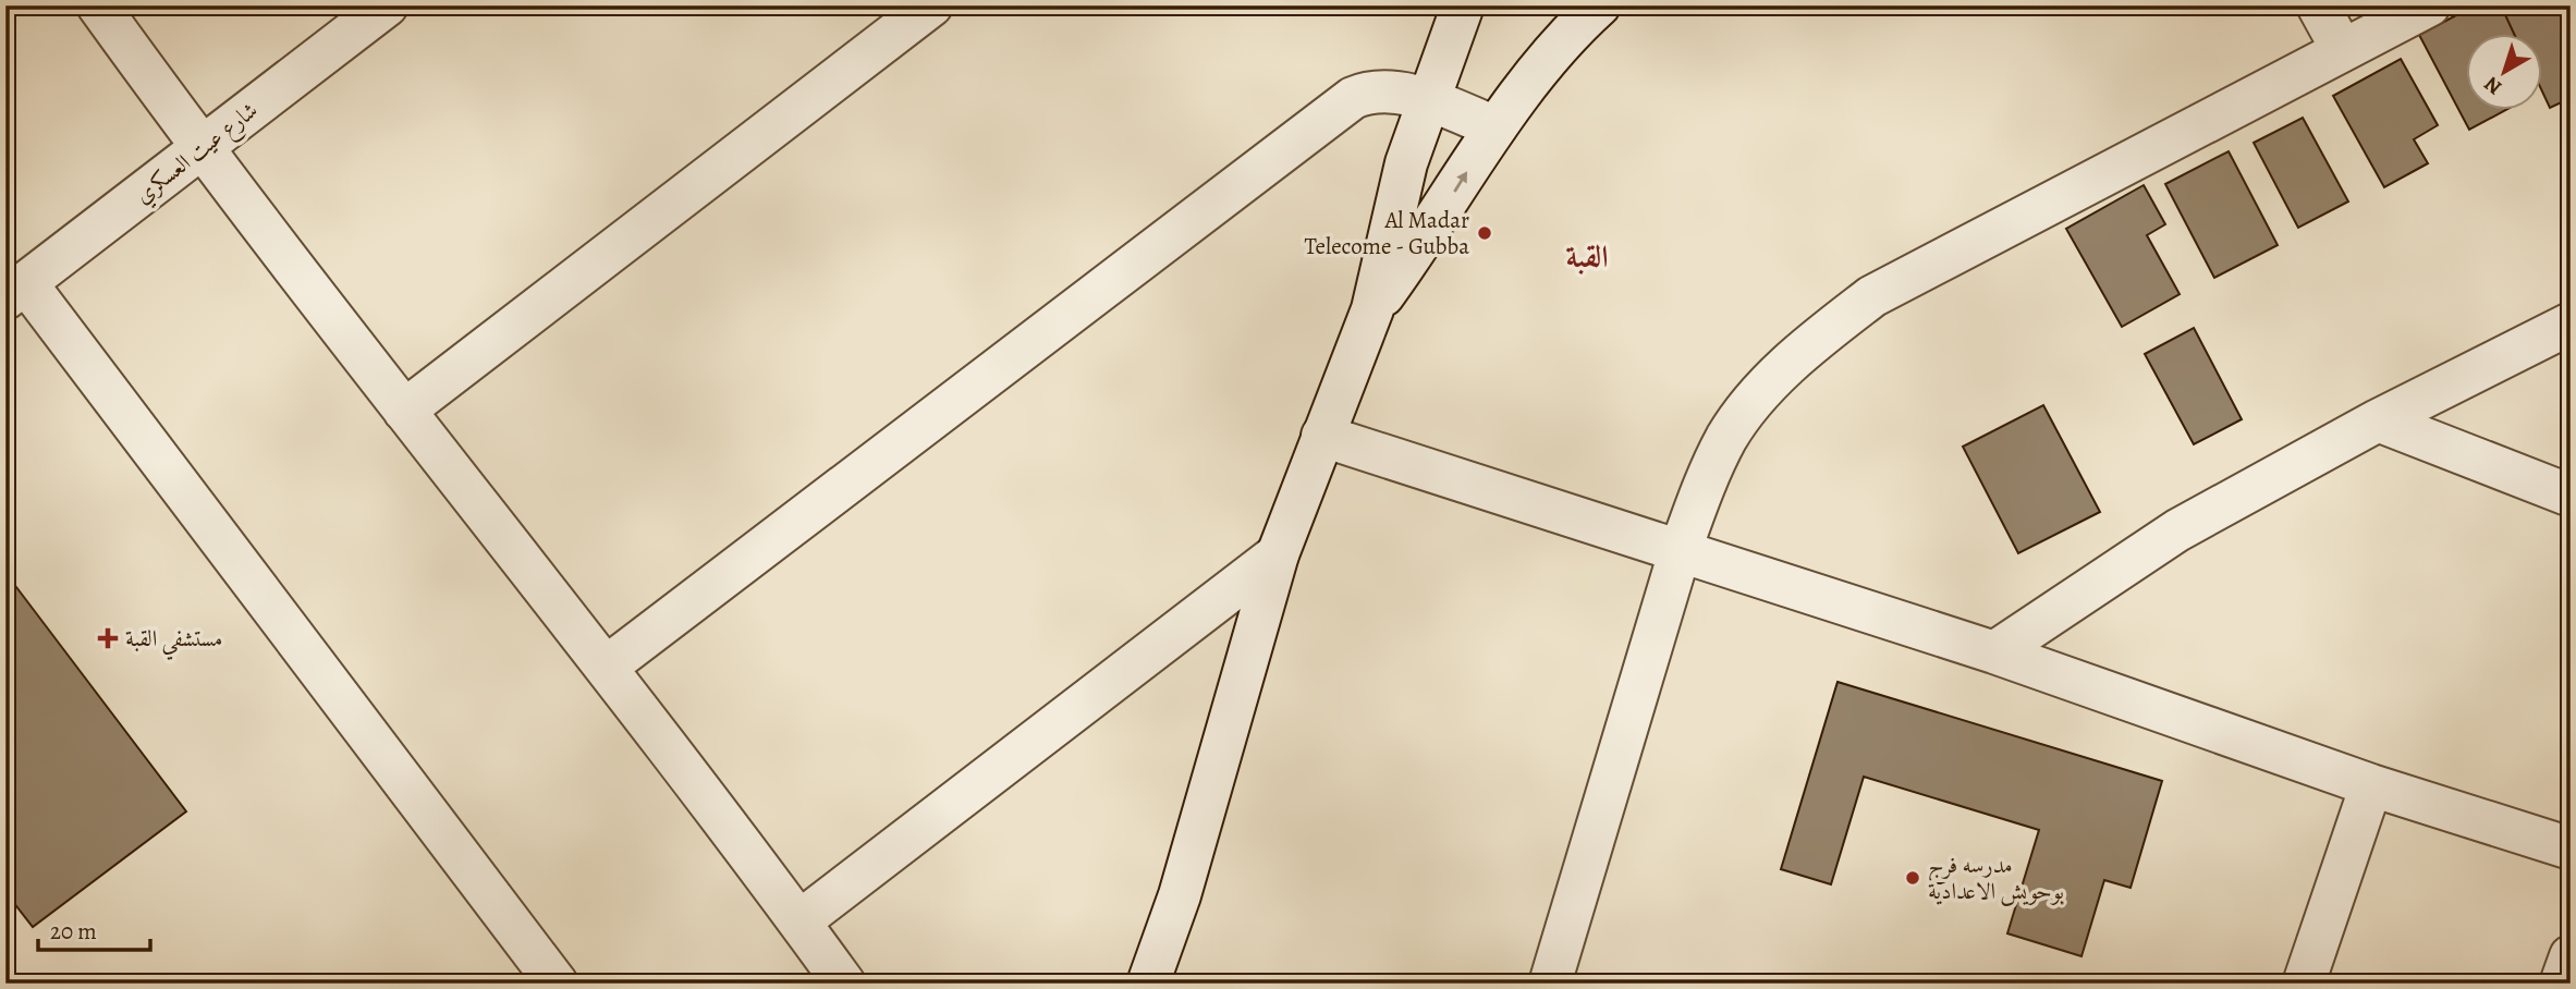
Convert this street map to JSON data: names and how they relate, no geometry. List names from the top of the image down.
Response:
{
  "streets": {
    "street": ["شارع عيت العسكري"]
  },
  "districts": ["القبة"],
  "places": {
    "other": ["Al Madar Telecome - Gubba", "مدرسه فرج بوحويش الاعدادية"],
    "health": ["مستشفي القبة"]
  },
  "scale_bar": "20 m",
  "north": "bottom left"
}
